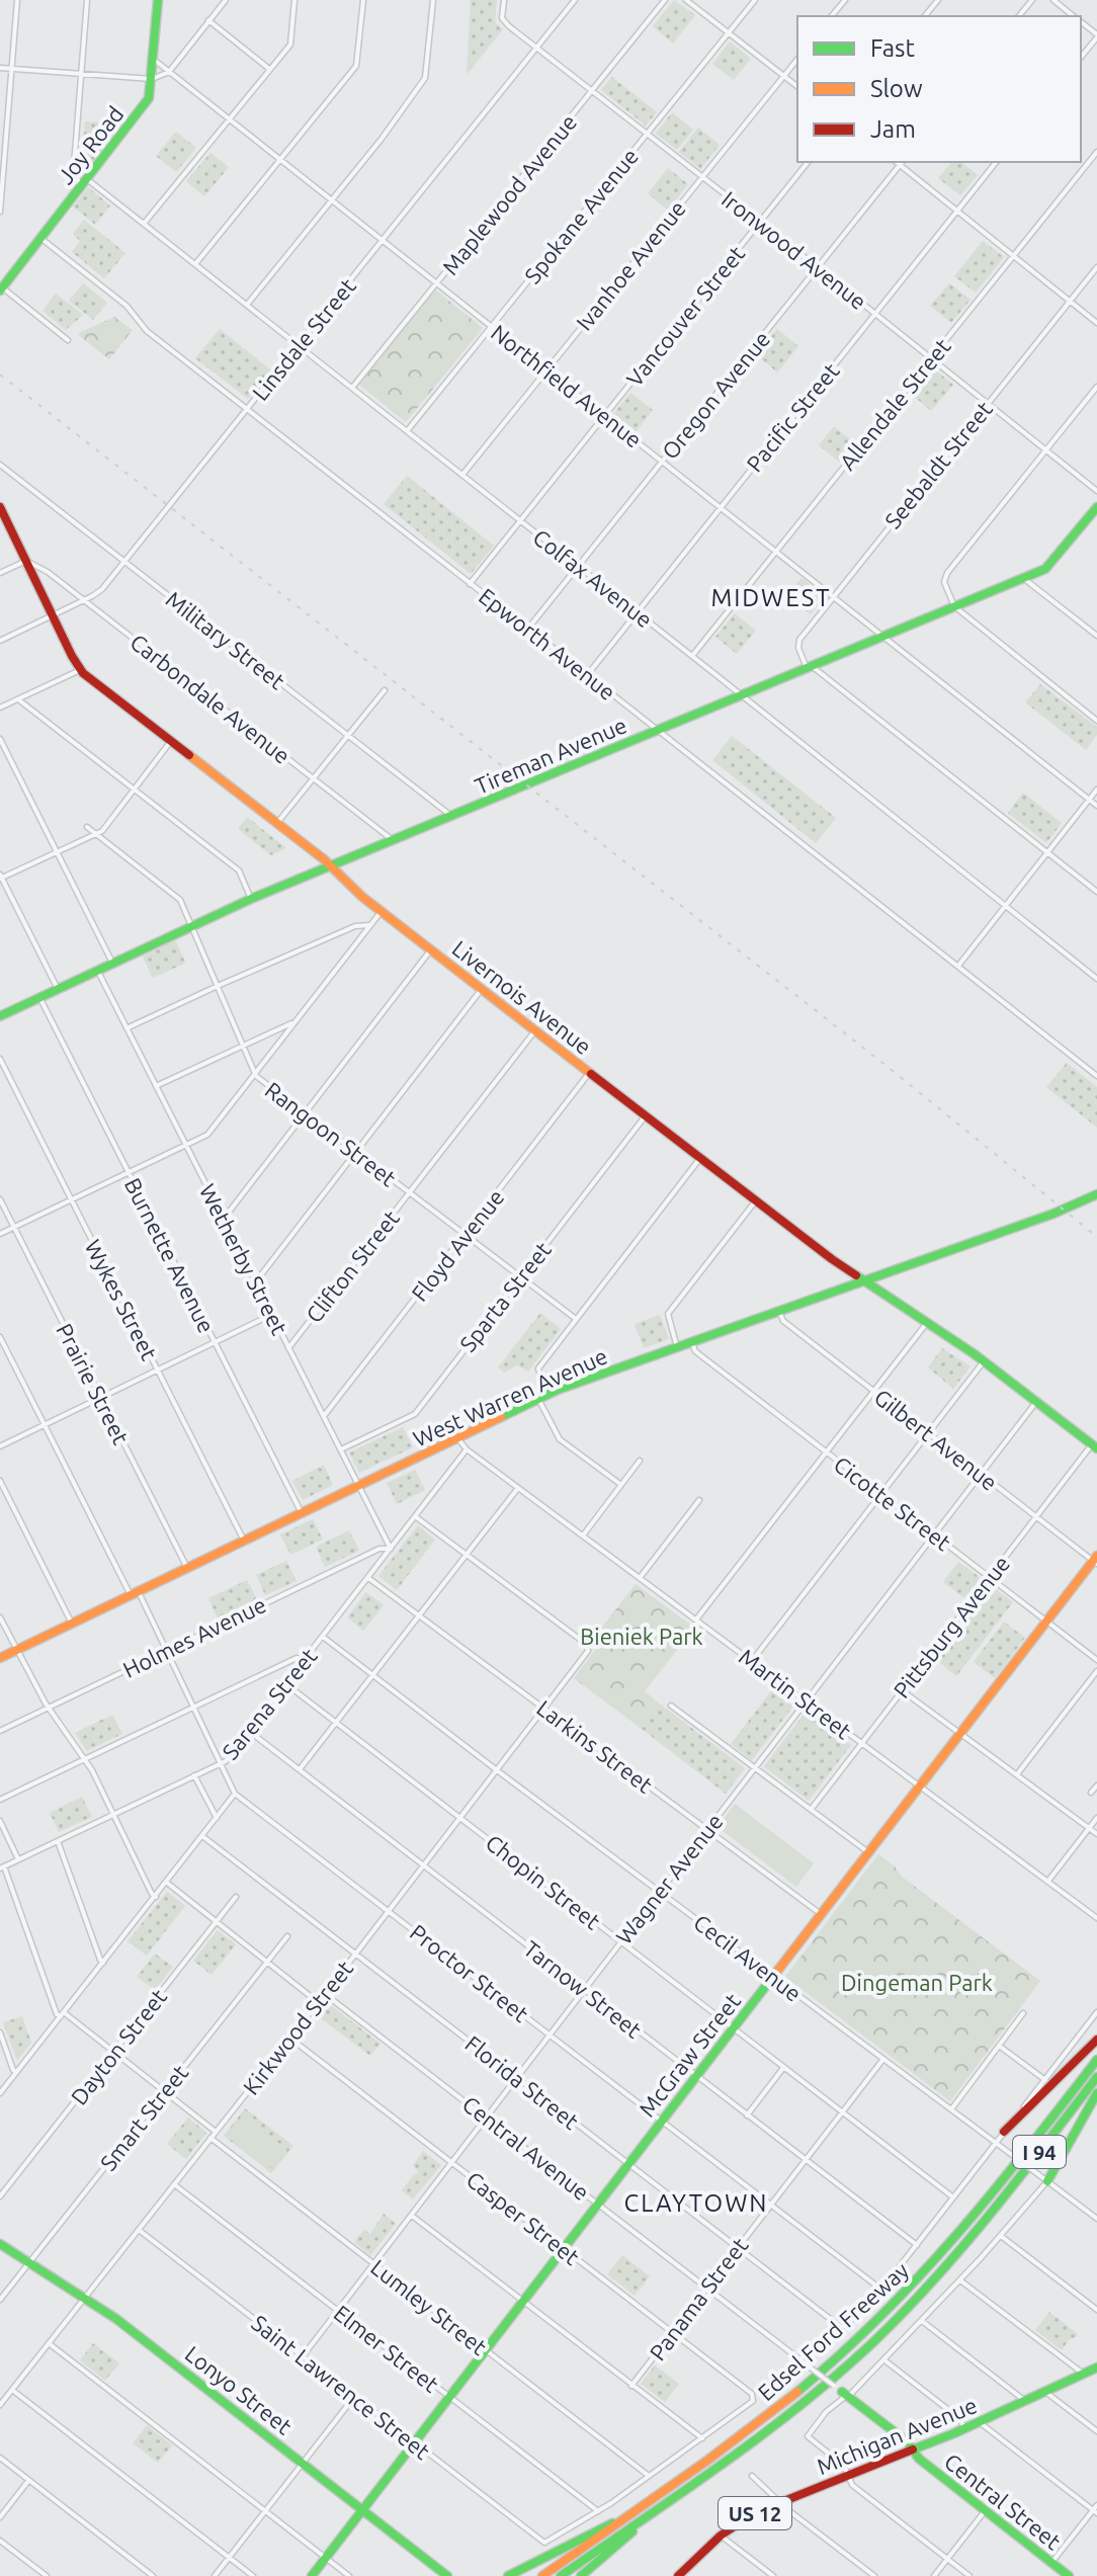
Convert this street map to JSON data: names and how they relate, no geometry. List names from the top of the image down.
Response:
{
  "streets": {
    "main road": [
      "Joy Road",
      "Tireman Avenue",
      "Livernois Avenue",
      "West Warren Avenue",
      "McGraw Street",
      "I 94",
      "Edsel Ford Freeway",
      "Lonyo Street",
      "Michigan Avenue",
      "Central Street",
      "US 12"
    ],
    "street": [
      "Maplewood Avenue",
      "Spokane Avenue",
      "Ironwood Avenue",
      "Ivanhoe Avenue",
      "Vancouver Street",
      "Linsdale Street",
      "Northfield Avenue",
      "Oregon Avenue",
      "Allendale Street",
      "Pacific Street",
      "Seebaldt Street",
      "Colfax Avenue",
      "Military Street",
      "Epworth Avenue",
      "Carbondale Avenue",
      "Rangoon Street",
      "Floyd Avenue",
      "Burnette Avenue",
      "Wetherby Street",
      "Clifton Street",
      "Sparta Street",
      "Wykes Street",
      "Prairie Street",
      "Gilbert Avenue",
      "Cicotte Street",
      "Pittsburg Avenue",
      "Holmes Avenue",
      "Martin Street",
      "Sarena Street",
      "Larkins Street",
      "Wagner Avenue",
      "Chopin Street",
      "Cecil Avenue",
      "Proctor Street",
      "Tarnow Street",
      "Kirkwood Street",
      "Dayton Street",
      "Florida Street",
      "Smart Street",
      "Central Avenue",
      "Casper Street",
      "Panama Street",
      "Lumley Street",
      "Elmer Street",
      "Saint Lawrence Street"
    ]
  },
  "crossings": [
    ["Joy Road", "Northfield Avenue"],
    ["Joy Road", "Colfax Avenue"],
    ["Joy Road", "Epworth Avenue"],
    ["Maplewood Avenue", "Ironwood Avenue"],
    ["Maplewood Avenue", "Northfield Avenue"],
    ["Maplewood Avenue", "Colfax Avenue"],
    ["Spokane Avenue", "Ironwood Avenue"],
    ["Spokane Avenue", "Northfield Avenue"],
    ["Spokane Avenue", "Colfax Avenue"],
    ["Ironwood Avenue", "Ivanhoe Avenue"],
    ["Ironwood Avenue", "Vancouver Street"],
    ["Ironwood Avenue", "Linsdale Street"],
    ["Ironwood Avenue", "Oregon Avenue"],
    ["Ironwood Avenue", "Allendale Street"],
    ["Ironwood Avenue", "Pacific Street"],
    ["Ironwood Avenue", "Seebaldt Street"],
    ["Ivanhoe Avenue", "Northfield Avenue"],
    ["Ivanhoe Avenue", "Colfax Avenue"],
    ["Vancouver Street", "Northfield Avenue"],
    ["Vancouver Street", "Colfax Avenue"],
    ["Vancouver Street", "Epworth Avenue"],
    ["Linsdale Street", "Northfield Avenue"],
    ["Linsdale Street", "Colfax Avenue"],
    ["Linsdale Street", "Military Street"],
    ["Linsdale Street", "Epworth Avenue"],
    ["Linsdale Street", "Carbondale Avenue"],
    ["Linsdale Street", "Livernois Avenue"],
    ["Northfield Avenue", "Oregon Avenue"],
    ["Northfield Avenue", "Allendale Street"],
    ["Northfield Avenue", "Pacific Street"],
    ["Northfield Avenue", "Seebaldt Street"],
    ["Northfield Avenue", "Tireman Avenue"],
    ["Oregon Avenue", "Colfax Avenue"],
    ["Oregon Avenue", "Epworth Avenue"],
    ["Allendale Street", "Colfax Avenue"],
    ["Pacific Street", "Colfax Avenue"],
    ["Pacific Street", "Epworth Avenue"],
    ["Seebaldt Street", "Tireman Avenue"],
    ["Colfax Avenue", "Tireman Avenue"],
    ["Military Street", "Tireman Avenue"],
    ["Epworth Avenue", "Tireman Avenue"],
    ["Carbondale Avenue", "Tireman Avenue"],
    ["Carbondale Avenue", "Livernois Avenue"],
    ["Tireman Avenue", "Livernois Avenue"],
    ["Tireman Avenue", "Rangoon Street"],
    ["Tireman Avenue", "Burnette Avenue"],
    ["Tireman Avenue", "Wetherby Street"],
    ["Livernois Avenue", "Floyd Avenue"],
    ["Livernois Avenue", "Clifton Street"],
    ["Livernois Avenue", "Sparta Street"],
    ["Livernois Avenue", "West Warren Avenue"],
    ["Livernois Avenue", "Pittsburg Avenue"],
    ["Livernois Avenue", "Wagner Avenue"],
    ["Rangoon Street", "Floyd Avenue"],
    ["Rangoon Street", "Clifton Street"],
    ["Rangoon Street", "Sparta Street"],
    ["Floyd Avenue", "Wetherby Street"],
    ["Burnette Avenue", "West Warren Avenue"],
    ["Wetherby Street", "Clifton Street"],
    ["Wetherby Street", "Sparta Street"],
    ["Wetherby Street", "West Warren Avenue"],
    ["Wetherby Street", "Holmes Avenue"],
    ["Wetherby Street", "Sarena Street"],
    ["Wykes Street", "West Warren Avenue"],
    ["Prairie Street", "West Warren Avenue"],
    ["West Warren Avenue", "Gilbert Avenue"],
    ["West Warren Avenue", "Cicotte Street"],
    ["West Warren Avenue", "Martin Street"],
    ["West Warren Avenue", "Proctor Street"],
    ["Gilbert Avenue", "Pittsburg Avenue"],
    ["Gilbert Avenue", "Wagner Avenue"],
    ["Gilbert Avenue", "McGraw Street"],
    ["Cicotte Street", "Pittsburg Avenue"],
    ["Cicotte Street", "Wagner Avenue"],
    ["Cicotte Street", "McGraw Street"],
    ["Pittsburg Avenue", "Martin Street"],
    ["Holmes Avenue", "Sarena Street"],
    ["Holmes Avenue", "Proctor Street"],
    ["Martin Street", "Sarena Street"],
    ["Martin Street", "Wagner Avenue"],
    ["Martin Street", "McGraw Street"],
    ["Sarena Street", "Larkins Street"],
    ["Sarena Street", "Chopin Street"],
    ["Sarena Street", "Cecil Avenue"],
    ["Sarena Street", "Proctor Street"],
    ["Sarena Street", "Tarnow Street"],
    ["Larkins Street", "Wagner Avenue"],
    ["Larkins Street", "Kirkwood Street"],
    ["Larkins Street", "McGraw Street"],
    ["Wagner Avenue", "Chopin Street"],
    ["Wagner Avenue", "Cecil Avenue"],
    ["Wagner Avenue", "Proctor Street"],
    ["Wagner Avenue", "Tarnow Street"],
    ["Wagner Avenue", "Florida Street"],
    ["Wagner Avenue", "Central Avenue"],
    ["Wagner Avenue", "Casper Street"],
    ["Wagner Avenue", "Lumley Street"],
    ["Wagner Avenue", "Elmer Street"],
    ["Wagner Avenue", "Saint Lawrence Street"],
    ["Chopin Street", "Kirkwood Street"],
    ["Chopin Street", "McGraw Street"],
    ["Chopin Street", "Panama Street"],
    ["Cecil Avenue", "Kirkwood Street"],
    ["Cecil Avenue", "McGraw Street"],
    ["Cecil Avenue", "Panama Street"],
    ["Proctor Street", "Kirkwood Street"],
    ["Proctor Street", "McGraw Street"],
    ["Proctor Street", "Panama Street"],
    ["Tarnow Street", "Kirkwood Street"],
    ["Tarnow Street", "McGraw Street"],
    ["Tarnow Street", "Panama Street"],
    ["Kirkwood Street", "Florida Street"],
    ["Kirkwood Street", "Central Avenue"],
    ["Kirkwood Street", "Casper Street"],
    ["Kirkwood Street", "Lumley Street"],
    ["Kirkwood Street", "Elmer Street"],
    ["Kirkwood Street", "Saint Lawrence Street"],
    ["Kirkwood Street", "Lonyo Street"],
    ["McGraw Street", "Florida Street"],
    ["McGraw Street", "Central Avenue"],
    ["McGraw Street", "Casper Street"],
    ["McGraw Street", "Lumley Street"],
    ["McGraw Street", "Elmer Street"],
    ["McGraw Street", "Saint Lawrence Street"],
    ["McGraw Street", "Lonyo Street"],
    ["Florida Street", "Panama Street"],
    ["Smart Street", "Lonyo Street"],
    ["Central Avenue", "Panama Street"],
    ["Central Avenue", "Central Street"],
    ["Casper Street", "Panama Street"],
    ["Elmer Street", "Saint Lawrence Street"],
    ["Michigan Avenue", "Central Street"]
  ],
  "districts": ["MIDWEST", "CLAYTOWN"],
  "parks": ["Bieniek Park", "Dingeman Park"],
  "legend": ["Fast", "Slow", "Jam"]
}
